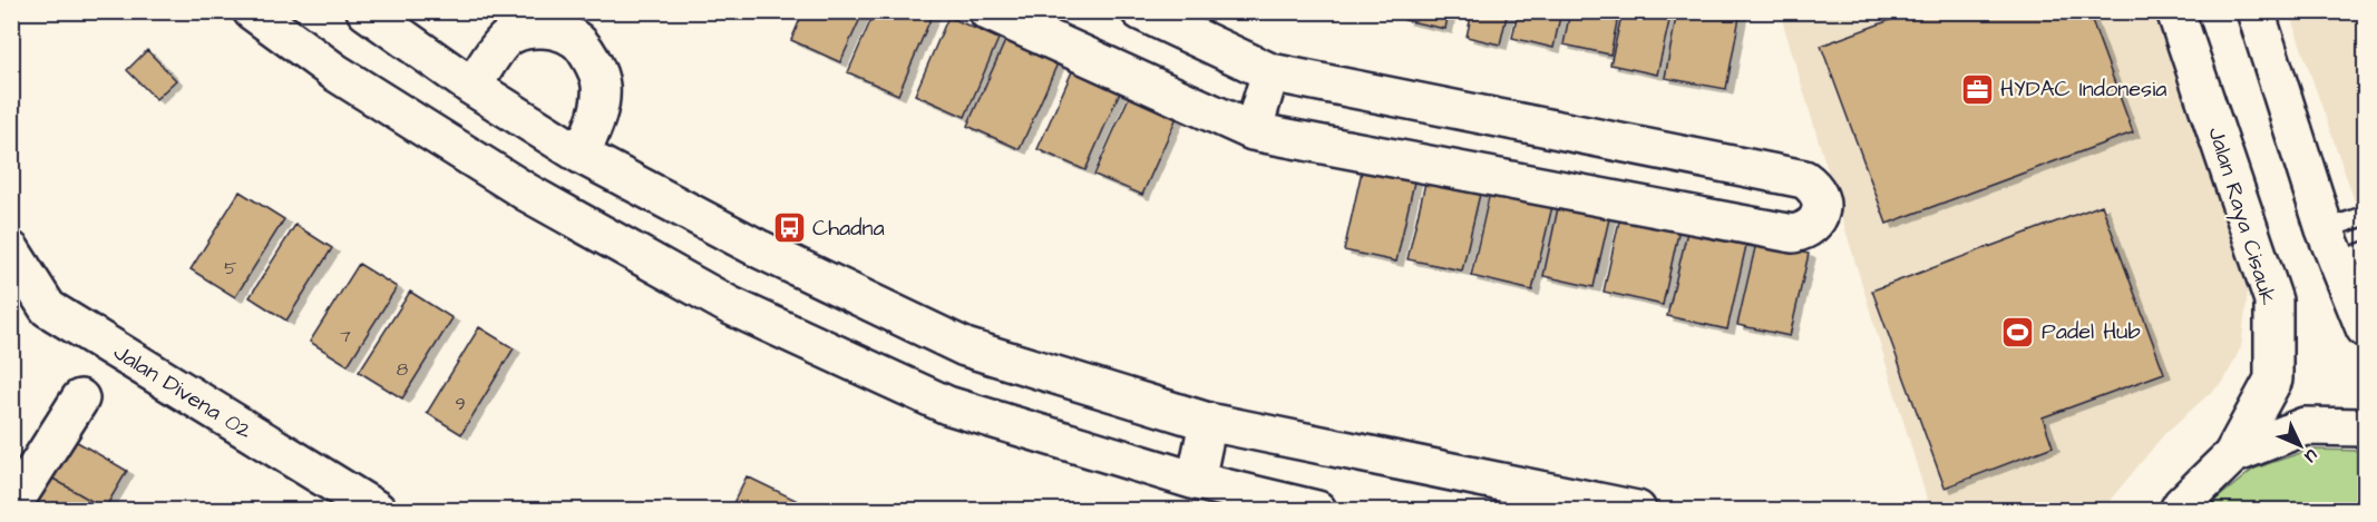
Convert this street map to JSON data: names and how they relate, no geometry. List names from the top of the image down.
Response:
{
  "streets": {
    "street": ["Jalan Raya Cisauk", "Jalan Divena 02"]
  },
  "places": {
    "office": ["HYDAC Indonesia"],
    "bus stop": ["Chadna"],
    "sports": ["Padel Hub"]
  },
  "house_numbers": [
    "5",
    "7",
    "8",
    "9"
  ],
  "north": "bottom right"
}
